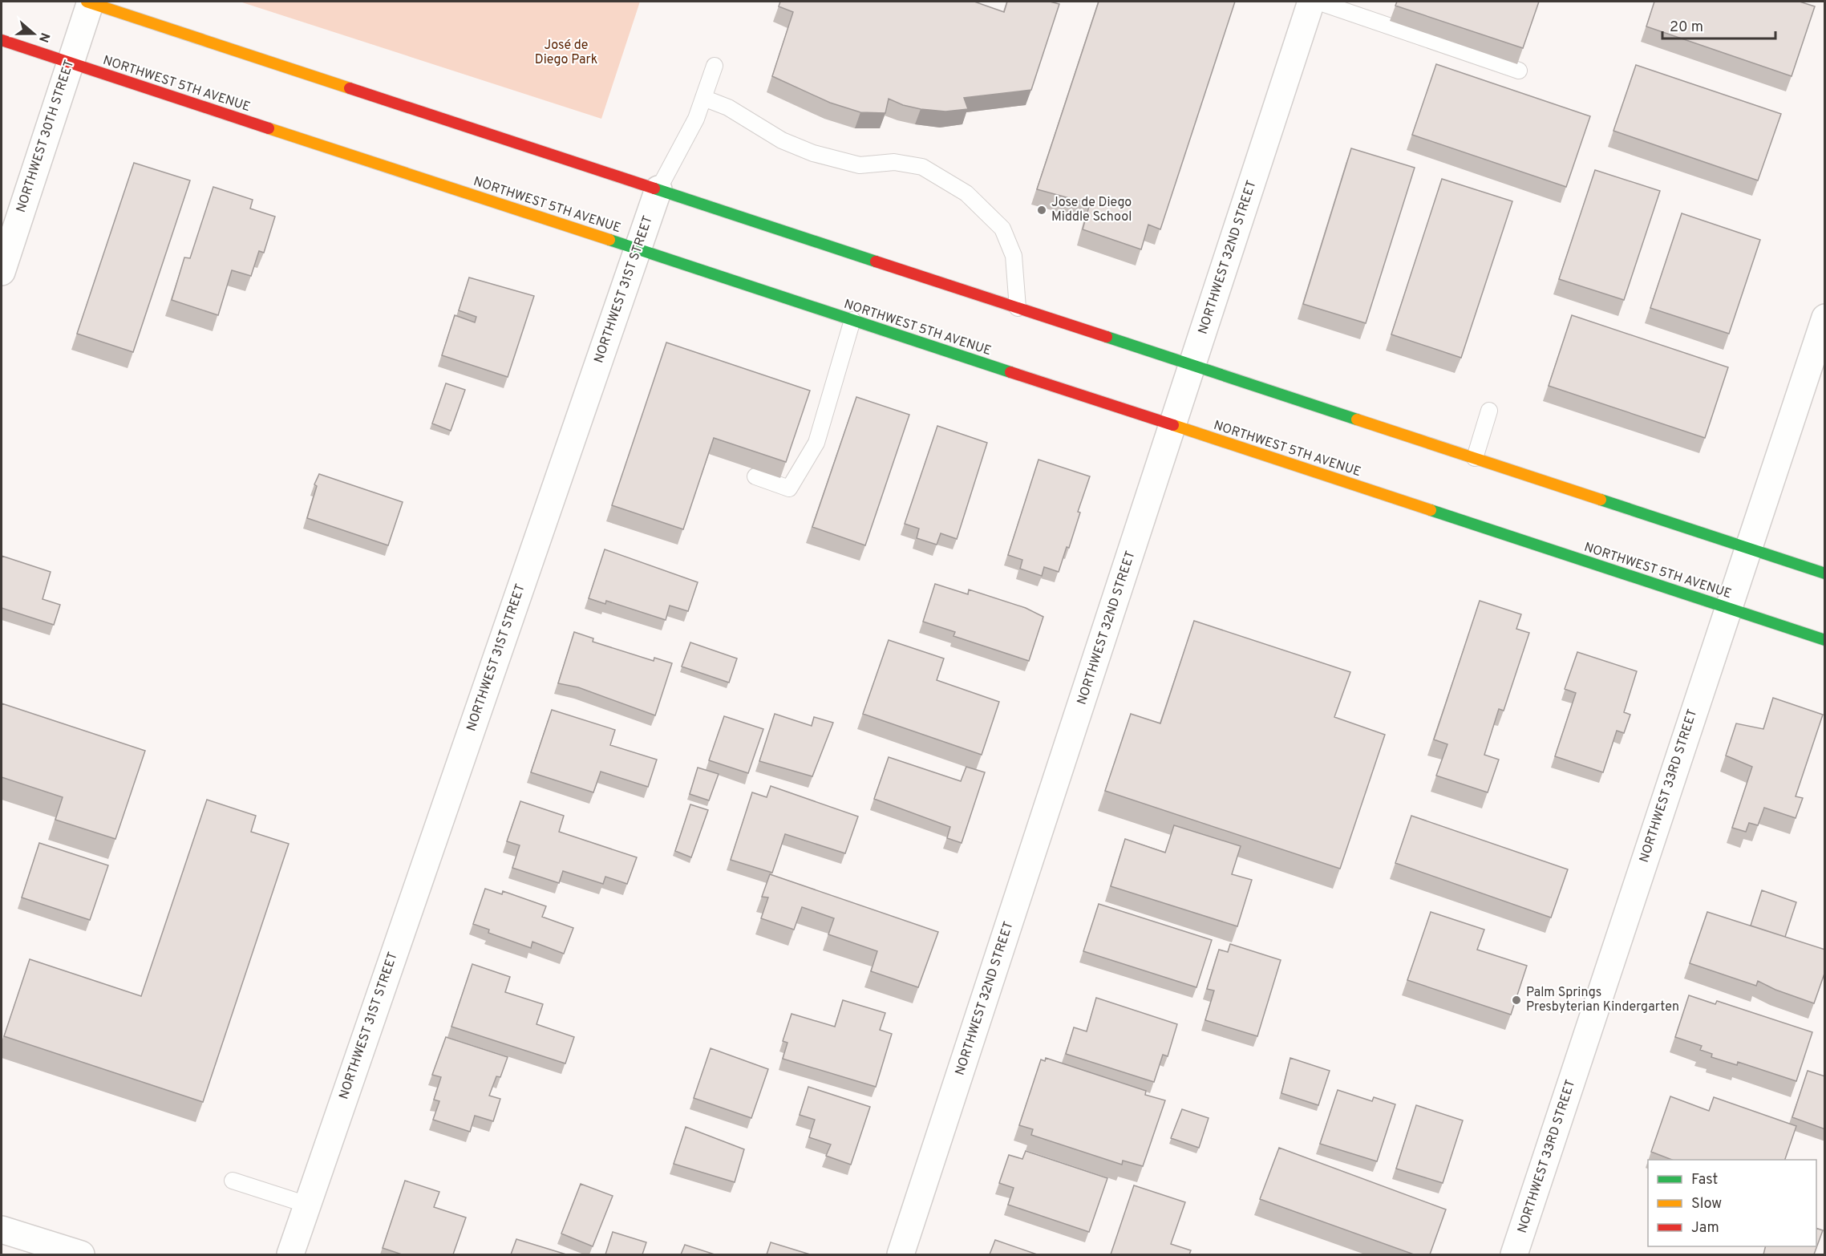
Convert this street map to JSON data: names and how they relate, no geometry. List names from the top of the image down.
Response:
{
  "streets": {
    "street": [
      "NORTHWEST 5TH AVENUE",
      "NORTHWEST 30TH STREET",
      "NORTHWEST 32ND STREET",
      "NORTHWEST 31ST STREET",
      "NORTHWEST 33RD STREET"
    ]
  },
  "crossings": [
    ["NORTHWEST 5TH AVENUE", "NORTHWEST 30TH STREET"],
    ["NORTHWEST 5TH AVENUE", "NORTHWEST 32ND STREET"],
    ["NORTHWEST 5TH AVENUE", "NORTHWEST 31ST STREET"],
    ["NORTHWEST 5TH AVENUE", "NORTHWEST 33RD STREET"]
  ],
  "parks": ["José de Diego Park"],
  "places": ["Jose de Diego Middle School", "Palm Springs Presbyterian Kindergarten"],
  "legend": ["Fast", "Slow", "Jam"],
  "scale_bar": "20 m",
  "north": "right"
}
